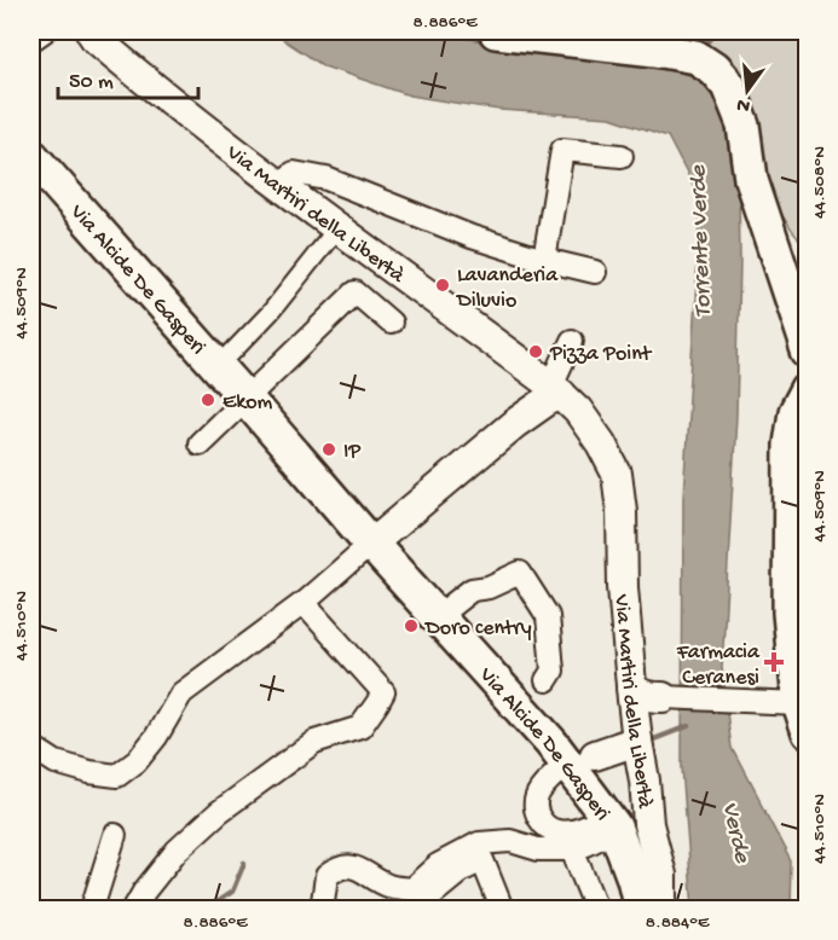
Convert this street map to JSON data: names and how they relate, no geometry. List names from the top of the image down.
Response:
{
  "streets": {
    "main road": ["Via Alcide De Gasperi"],
    "street": ["Via Martiri della Libertà"]
  },
  "water": ["Torrente Verde", "Verde"],
  "places": {
    "other": [
      "Lavanderia Diluvio",
      "Pizza Point",
      "Ekom",
      "IP",
      "Doro centry"
    ],
    "health": ["Farmacia Ceranesi"]
  },
  "scale_bar": "50 m",
  "north": "bottom",
  "coordinates": [
    "8.886°E",
    "44.508°N",
    "44.509°N",
    "44.510°N",
    "8.884°E"
  ]
}
